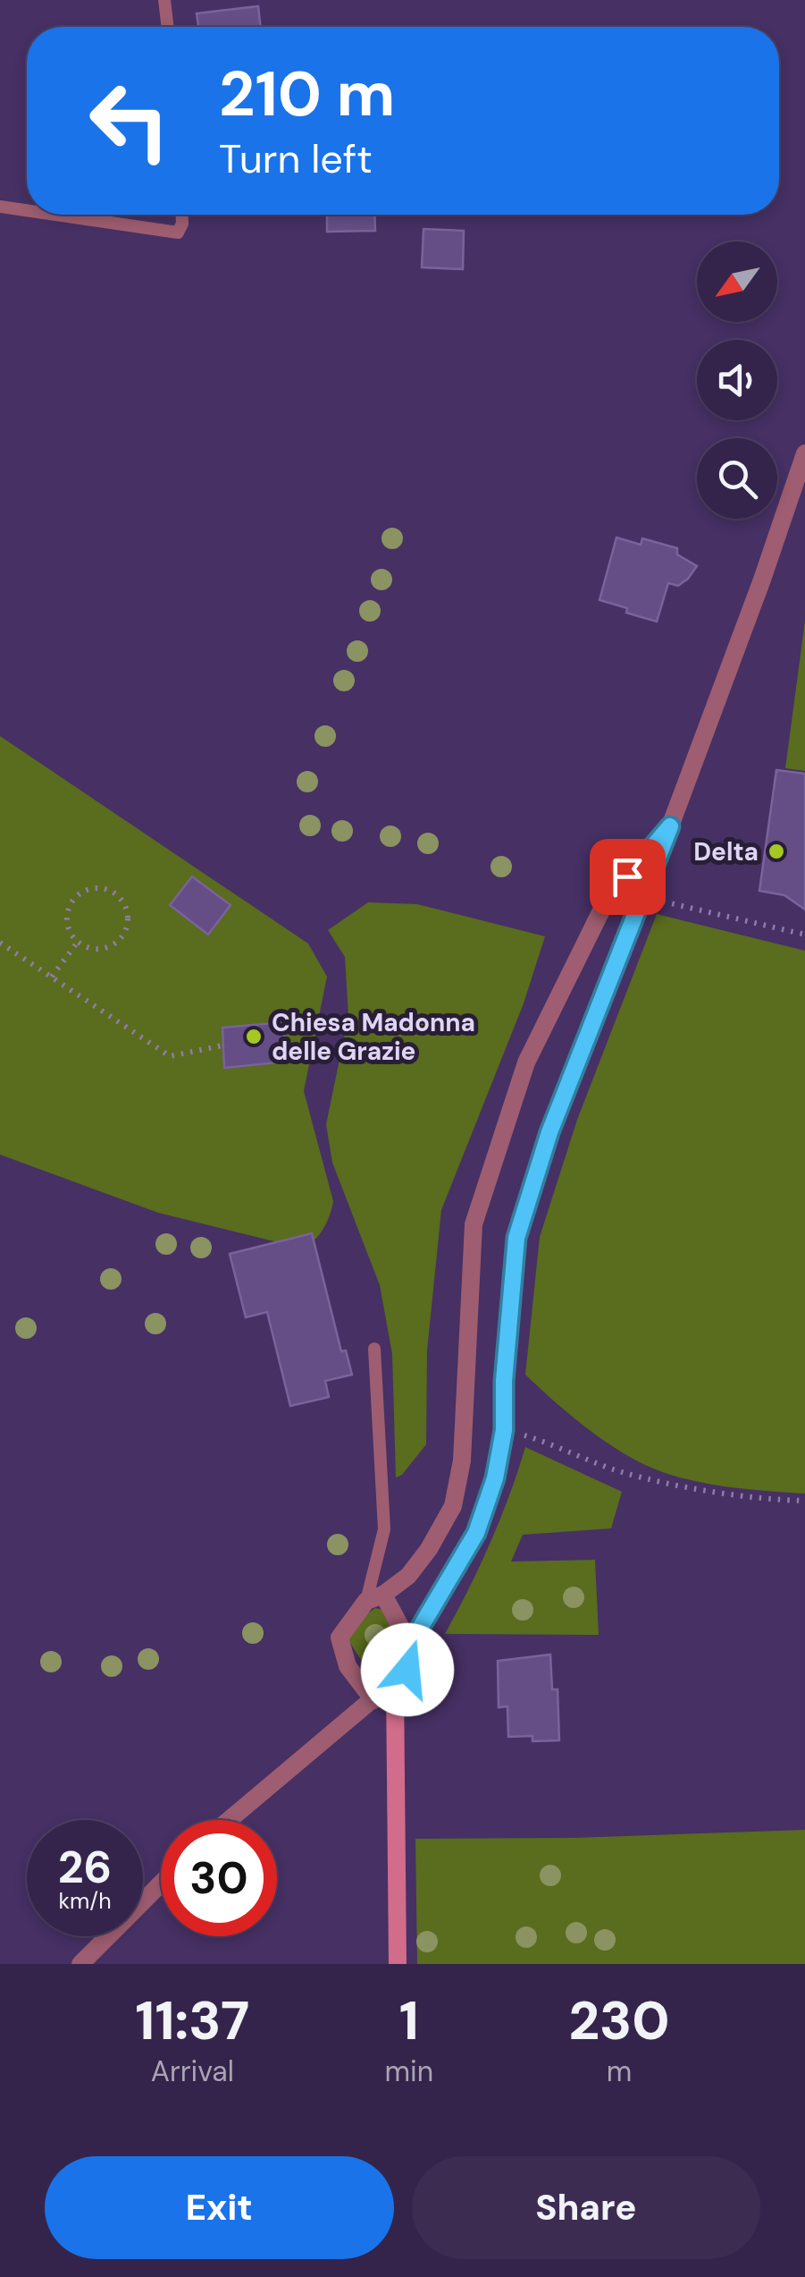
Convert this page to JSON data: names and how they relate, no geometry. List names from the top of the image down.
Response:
{
  "places": ["Delta", "Chiesa Madonna delle Grazie"],
  "north": "bottom left",
  "page": {
    "turn": ["210 m", "Turn left"],
    "speed": "26 km/h",
    "limit": "30",
    "eta": [
      "11:37",
      "Arrival",
      "1",
      "min",
      "230",
      "m"
    ],
    "buttons": ["Exit", "Share"]
  }
}
